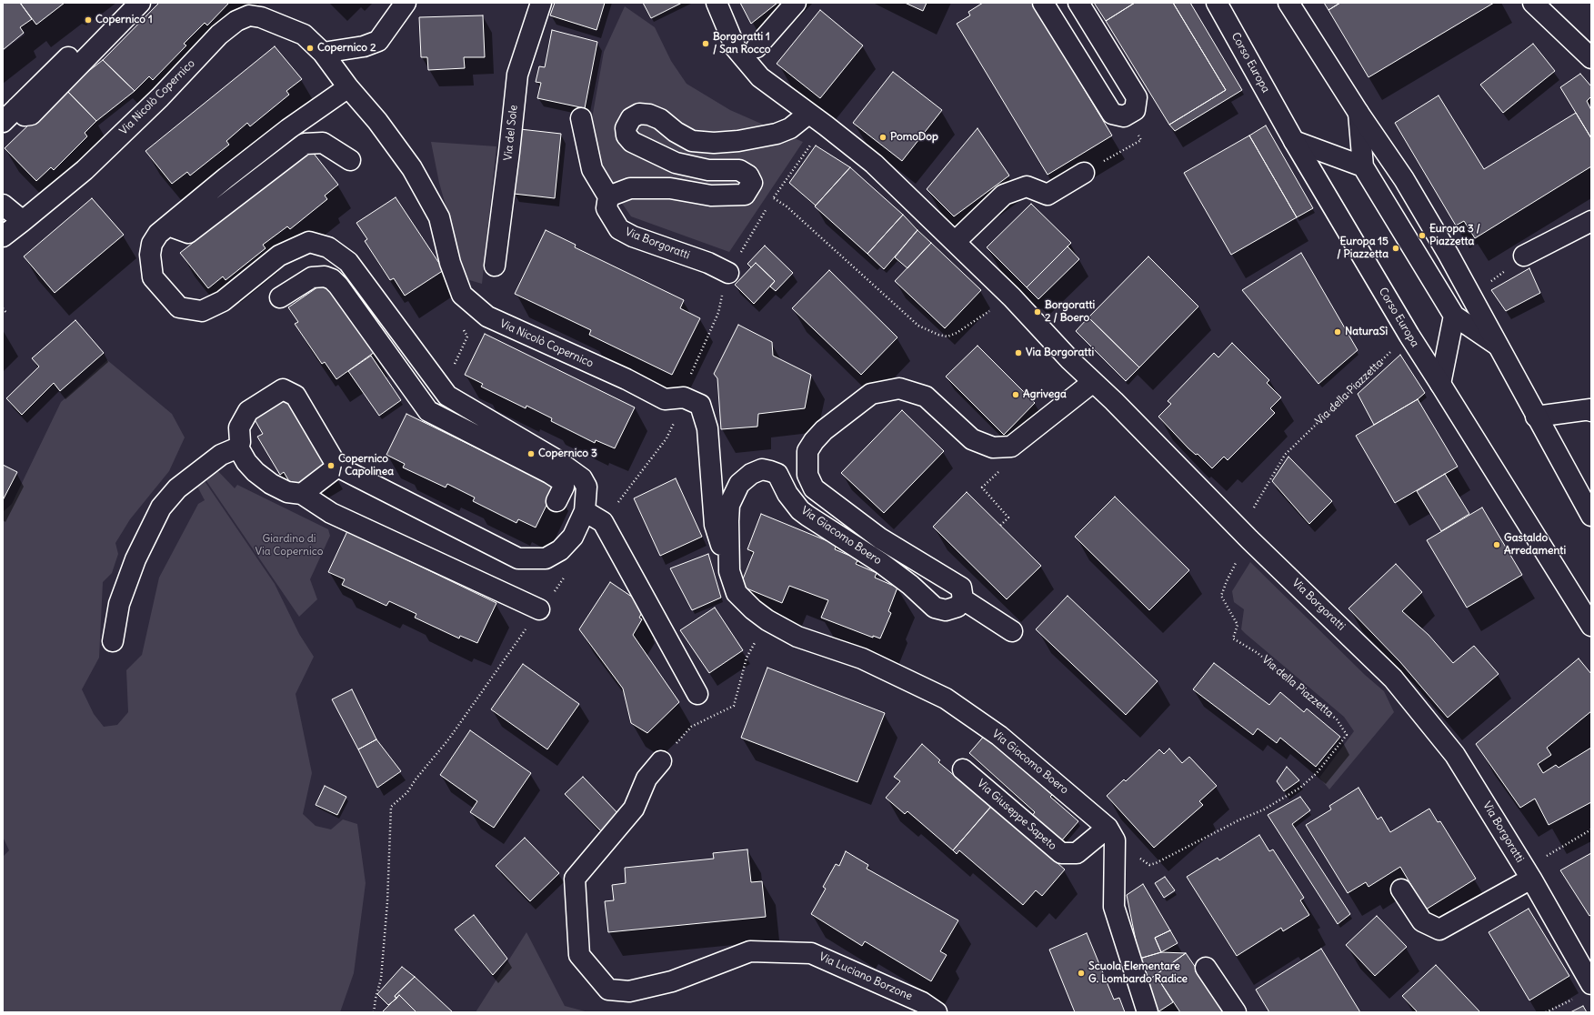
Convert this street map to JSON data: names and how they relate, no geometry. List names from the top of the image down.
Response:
{
  "streets": {
    "street": [
      "Corso Europa",
      "Via Nicolò Copernico",
      "Via del Sole",
      "Via Borgoratti",
      "Via Giacomo Boero",
      "Via Giuseppe Sapeto",
      "Via Luciano Borzone"
    ],
    "path": ["Via della Piazzetta"]
  },
  "crossings": [
    ["Via Nicolò Copernico", "Via Giacomo Boero"],
    ["Via della Piazzetta", "Via Giacomo Boero"],
    ["Via della Piazzetta", "Via Giuseppe Sapeto"],
    ["Via Giacomo Boero", "Via Giuseppe Sapeto"]
  ],
  "parks": ["Giardino di Via Copernico"],
  "places": [
    "Copernico 1",
    "Borgoratti 1 / San Rocco",
    "Copernico 2",
    "PomoDop",
    "Europa 3 / Piazzetta",
    "Europa 15 / Piazzetta",
    "Borgoratti 2 / Boero",
    "NaturaSì",
    "Via Borgoratti",
    "Agrivega",
    "Copernico 3",
    "Copernico / Capolinea",
    "Gastaldo Arredamenti",
    "Scuola Elementare G. Lombardo Radice"
  ]
}
